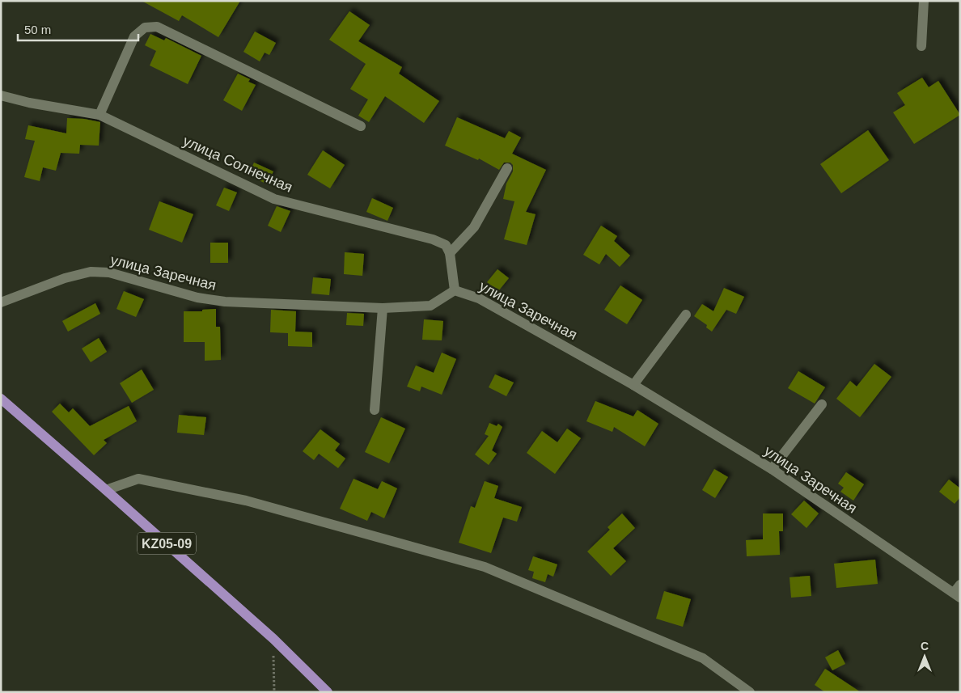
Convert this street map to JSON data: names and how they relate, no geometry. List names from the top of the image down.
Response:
{
  "streets": {
    "main road": ["KZ05-09"],
    "street": ["улица Солнечная", "улица Заречная"]
  },
  "scale_bar": "50 m",
  "north": "top"
}
